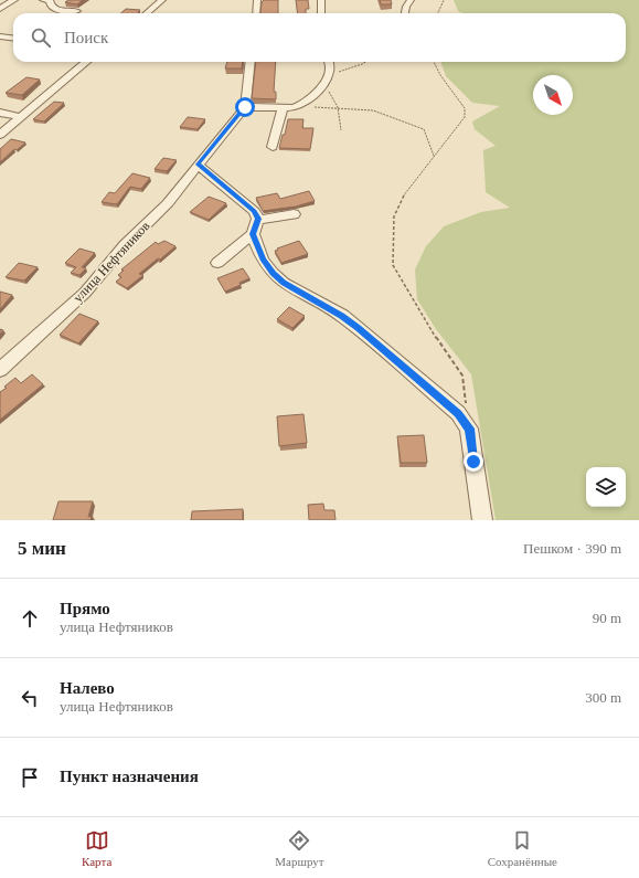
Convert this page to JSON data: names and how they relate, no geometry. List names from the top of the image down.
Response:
{
  "streets": {
    "street": ["улица Нефтяников"]
  },
  "north": "bottom right",
  "page": {
    "search": "Поиск",
    "heading": ["5 мин", "Пешком · 390 m"],
    "list": [
      ["Прямо", "улица Нефтяников", "90 m"],
      ["Налево", "улица Нефтяников", "300 m"],
      "Пункт назначения"
    ],
    "nav": ["Карта", "Маршрут", "Сохранённые"]
  }
}
